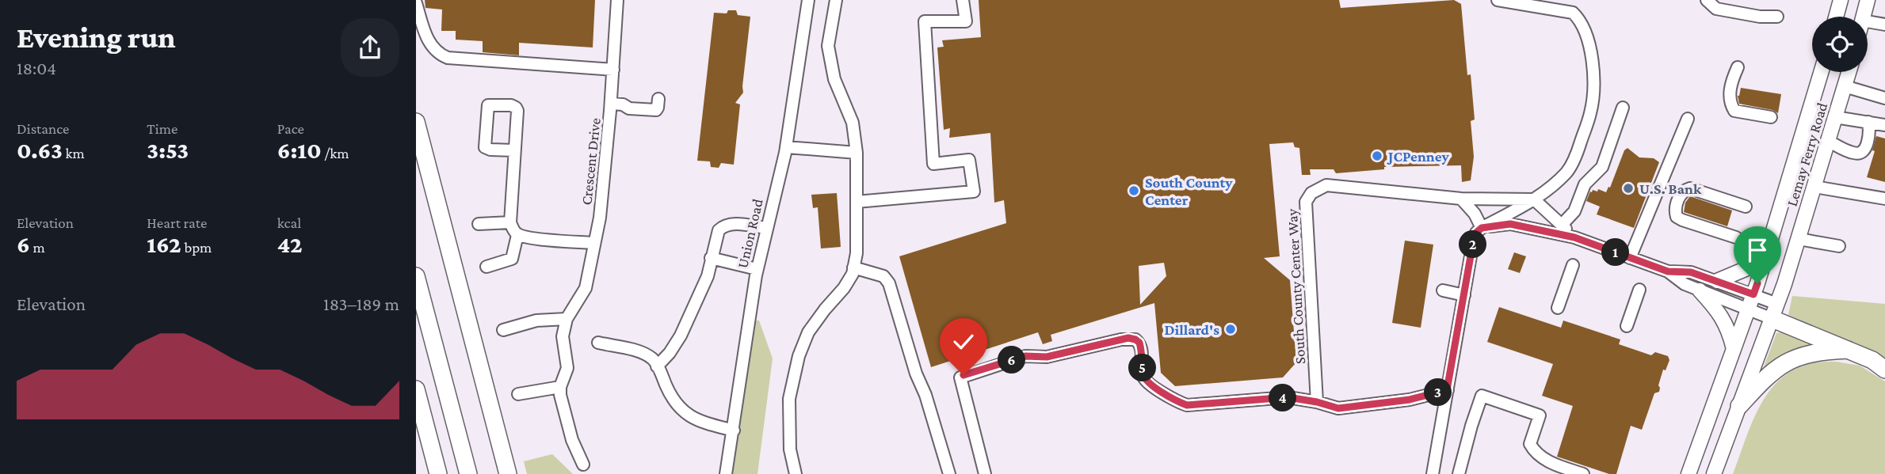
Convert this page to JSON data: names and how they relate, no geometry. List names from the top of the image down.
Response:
{
  "streets": {
    "main road": ["Lemay Ferry Road"],
    "street": ["Crescent Drive", "Union Road", "South County Center Way"]
  },
  "places": [
    "JCPenney",
    "U.S. Bank",
    "South County Center",
    "Dillard's"
  ],
  "page": {
    "heading": ["Evening run", "18:04"],
    "stats": [
      ["Distance", "0.63 km"],
      ["Time", "3:53"],
      ["Pace", "6:10 /km"],
      ["Elevation", "6 m"],
      ["Heart rate", "162 bpm"],
      ["kcal", "42"]
    ],
    "pins": [
      "2",
      "1",
      "6",
      "5",
      "3",
      "4"
    ],
    "chart": ["Elevation", "183–189 m"]
  }
}
